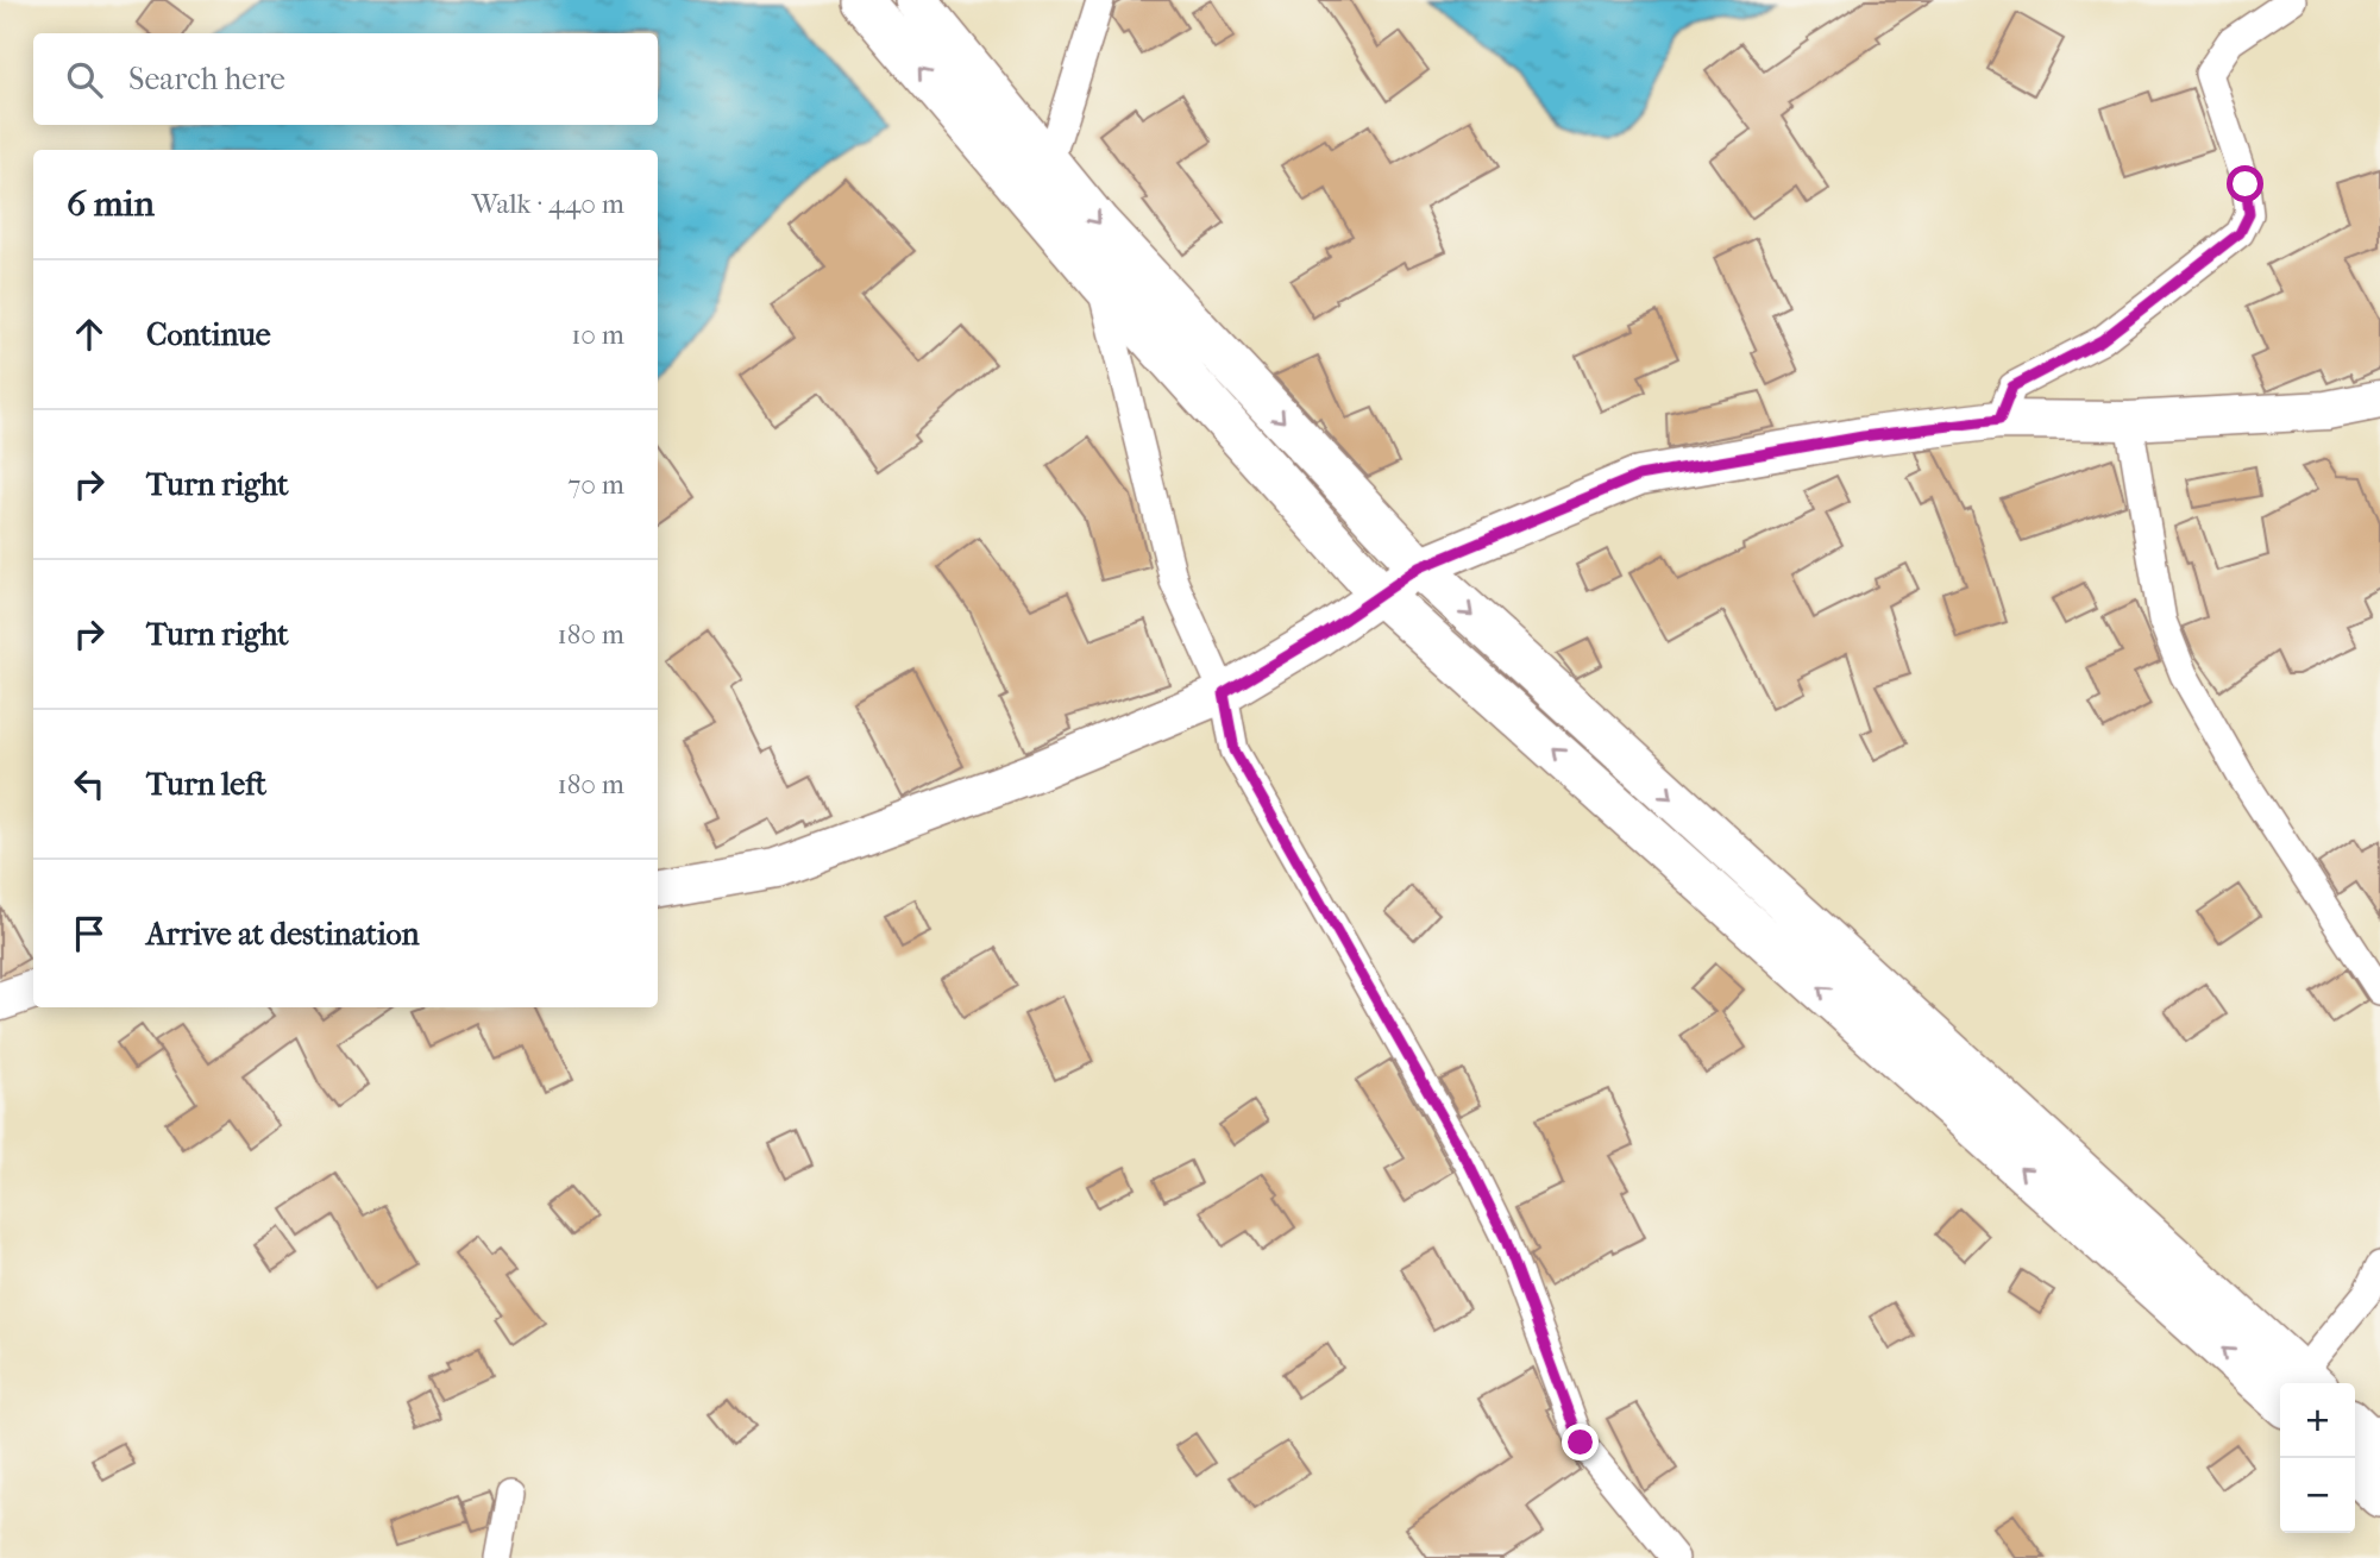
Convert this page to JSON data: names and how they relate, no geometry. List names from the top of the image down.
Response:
{
  "page": {
    "search": "Search here",
    "heading": ["6 min", "Walk · 440 m"],
    "list": [
      ["Continue", "10 m"],
      ["Turn right", "70 m"],
      ["Turn right", "180 m"],
      ["Turn left", "180 m"],
      "Arrive at destination"
    ],
    "map_buttons": ["+", "−"]
  }
}
